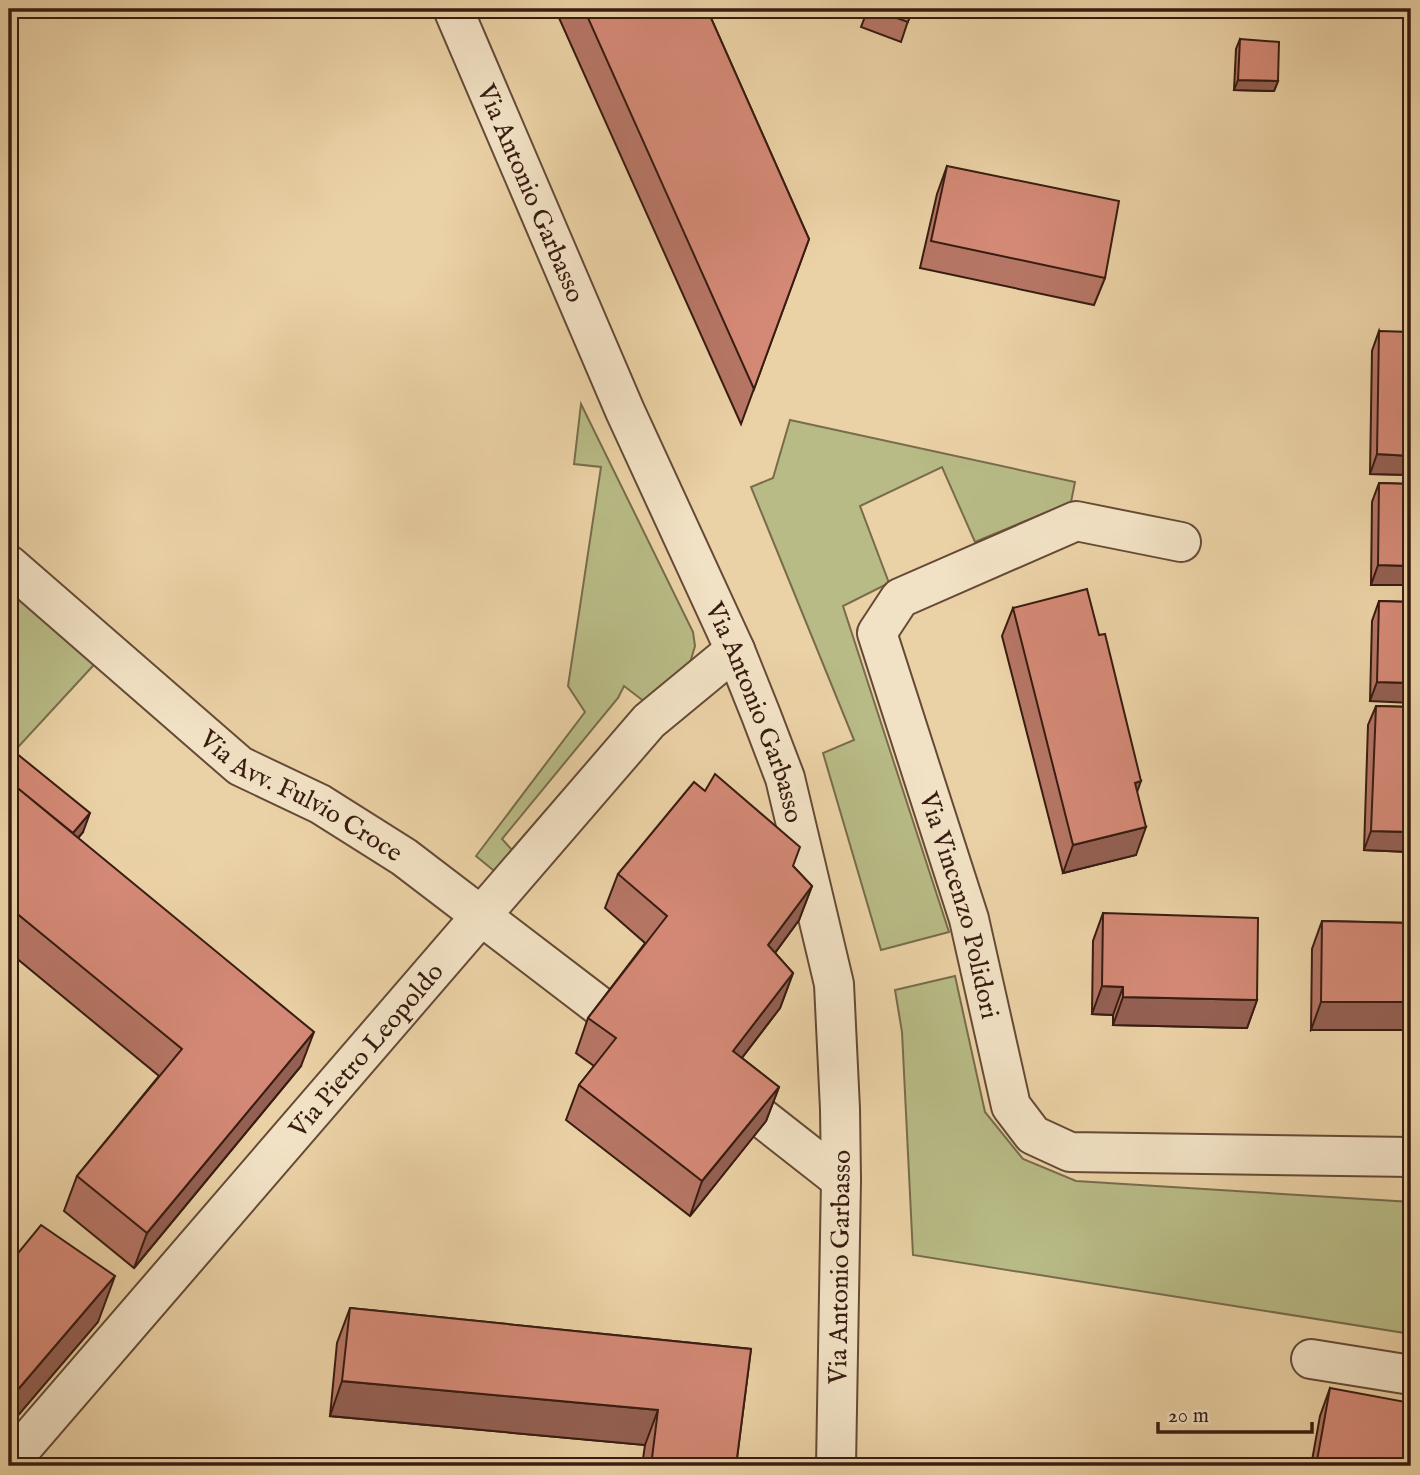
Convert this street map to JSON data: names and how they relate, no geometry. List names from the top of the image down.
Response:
{
  "streets": {
    "street": [
      "Via Antonio Garbasso",
      "Via Avv. Fulvio Croce",
      "Via Vincenzo Polidori",
      "Via Pietro Leopoldo"
    ]
  },
  "crossings": [
    ["Via Antonio Garbasso", "Via Pietro Leopoldo"],
    ["Via Avv. Fulvio Croce", "Via Pietro Leopoldo"]
  ],
  "scale_bar": "20 m"
}
